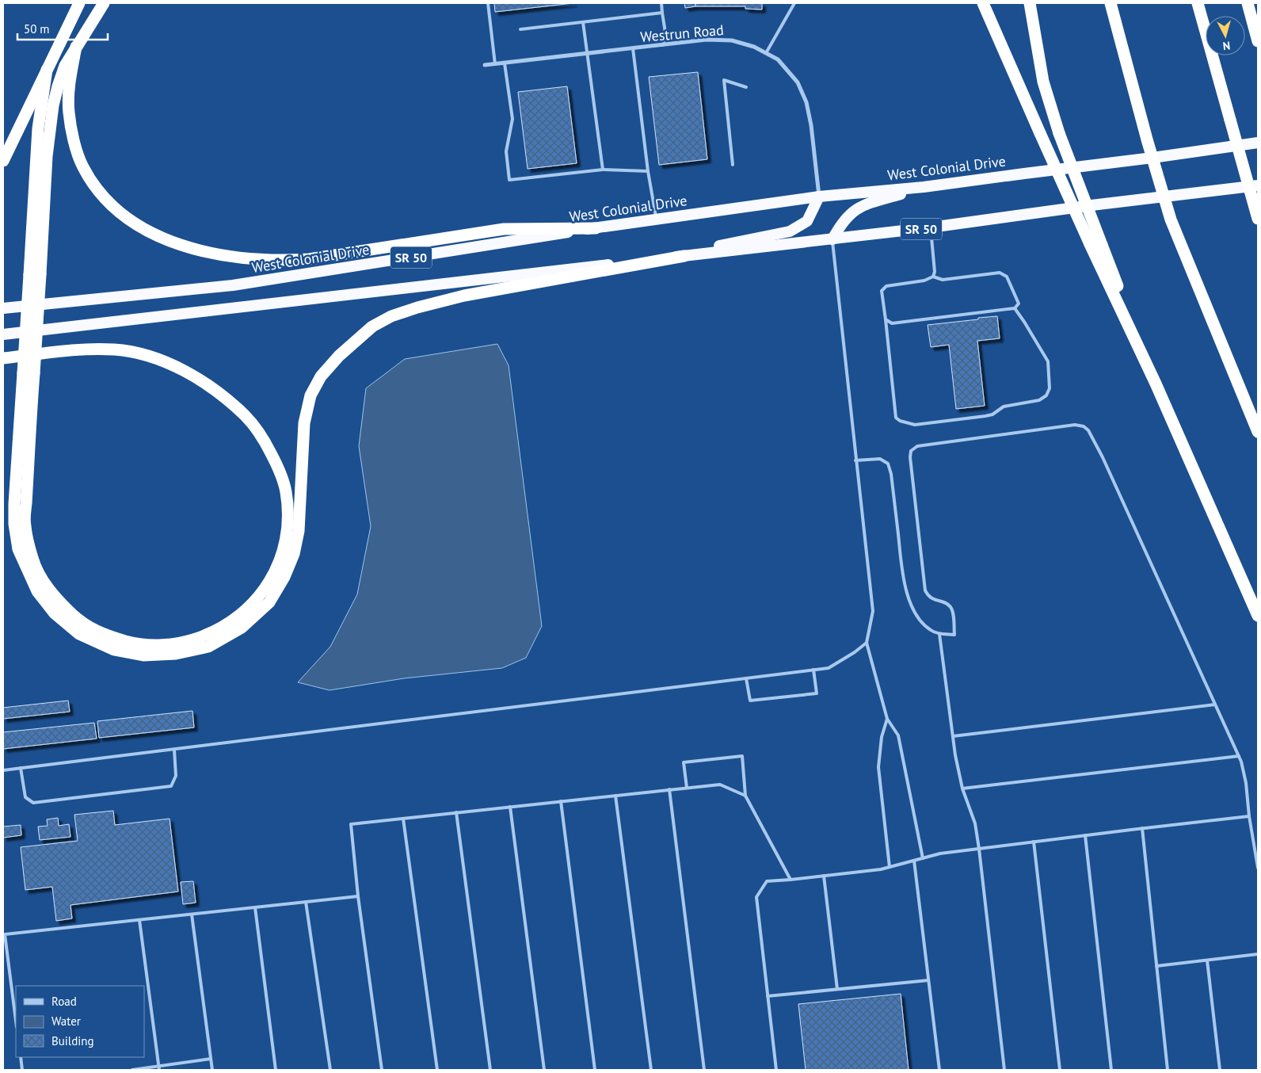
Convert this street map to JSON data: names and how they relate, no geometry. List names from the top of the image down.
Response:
{
  "streets": {
    "highway": ["West Colonial Drive", "SR 50"],
    "street": ["Westrun Road"]
  },
  "crossings": [
    ["Westrun Road", "West Colonial Drive"]
  ],
  "legend": ["Road", "Water", "Building"],
  "scale_bar": "50 m",
  "north": "bottom"
}
